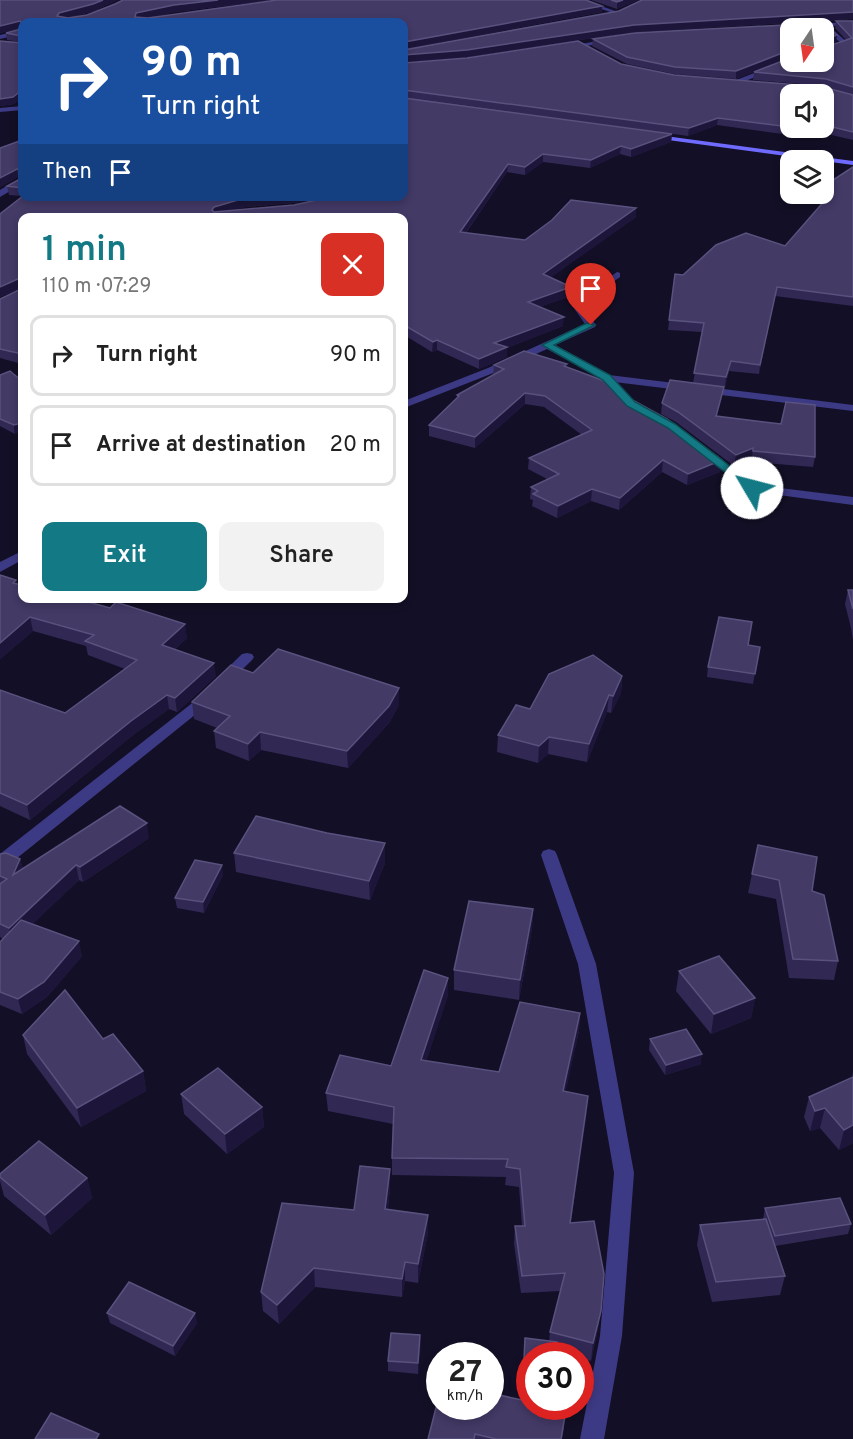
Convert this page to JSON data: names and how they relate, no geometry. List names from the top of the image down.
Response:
{
  "north": "bottom",
  "page": {
    "turn": ["90 m", "Turn right"],
    "then": "Then",
    "heading": ["1 min", "110 m · 07:29"],
    "list": [
      {
        "name": "Turn right",
        "value": "90 m"
      },
      {
        "name": "Arrive at destination",
        "value": "20 m"
      }
    ],
    "buttons": ["Exit", "Share"],
    "speed": "27 km/h",
    "limit": "30"
  }
}
